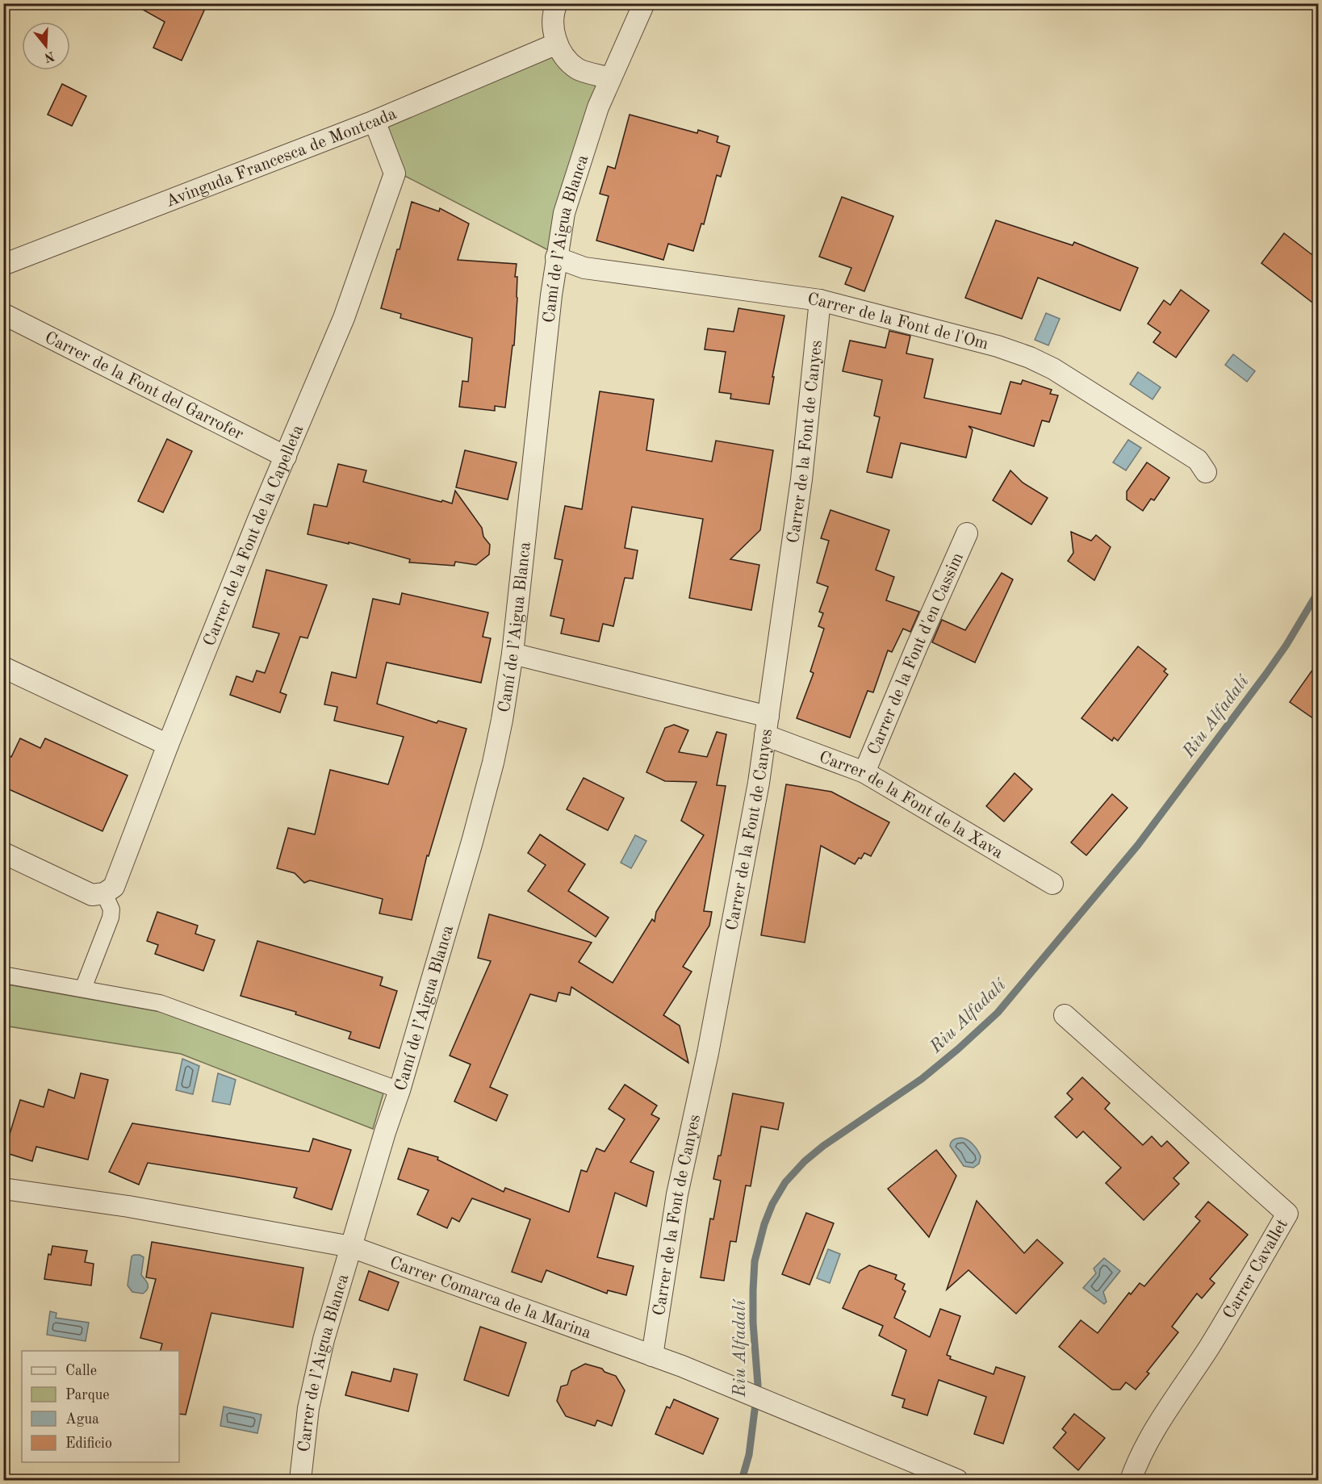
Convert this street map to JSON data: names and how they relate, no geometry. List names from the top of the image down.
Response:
{
  "streets": {
    "street": [
      "Avinguda Francesca de Montcada",
      "Camí de l’Aigua Blanca",
      "Carrer de la Font de l'Om",
      "Carrer de la Font del Garrofer",
      "Carrer de la Font de Canyes",
      "Carrer de la Font de la Capelleta",
      "Carrer de la Font d'en Cassim",
      "Carrer de la Font de la Xava",
      "Carrer Cavallet",
      "Carrer Comarca de la Marina",
      "Carrer de l’Aigua Blanca"
    ]
  },
  "crossings": [
    ["Avinguda Francesca de Montcada", "Carrer de la Font de la Capelleta"],
    ["Camí de l’Aigua Blanca", "Carrer de la Font de l'Om"],
    ["Camí de l’Aigua Blanca", "Carrer de la Font de la Xava"],
    ["Camí de l’Aigua Blanca", "Carrer Comarca de la Marina"],
    ["Camí de l’Aigua Blanca", "Carrer de l’Aigua Blanca"],
    ["Carrer de la Font de l'Om", "Carrer de la Font de Canyes"],
    ["Carrer de la Font del Garrofer", "Carrer de la Font de la Capelleta"],
    ["Carrer de la Font de Canyes", "Carrer de la Font de la Xava"],
    ["Carrer de la Font de Canyes", "Carrer Comarca de la Marina"],
    ["Carrer de la Font d'en Cassim", "Carrer de la Font de la Xava"],
    ["Carrer Comarca de la Marina", "Carrer de l’Aigua Blanca"]
  ],
  "water": ["Riu Alfadalí"],
  "legend": [
    "Calle",
    "Parque",
    "Agua",
    "Edificio"
  ],
  "north": "bottom"
}
